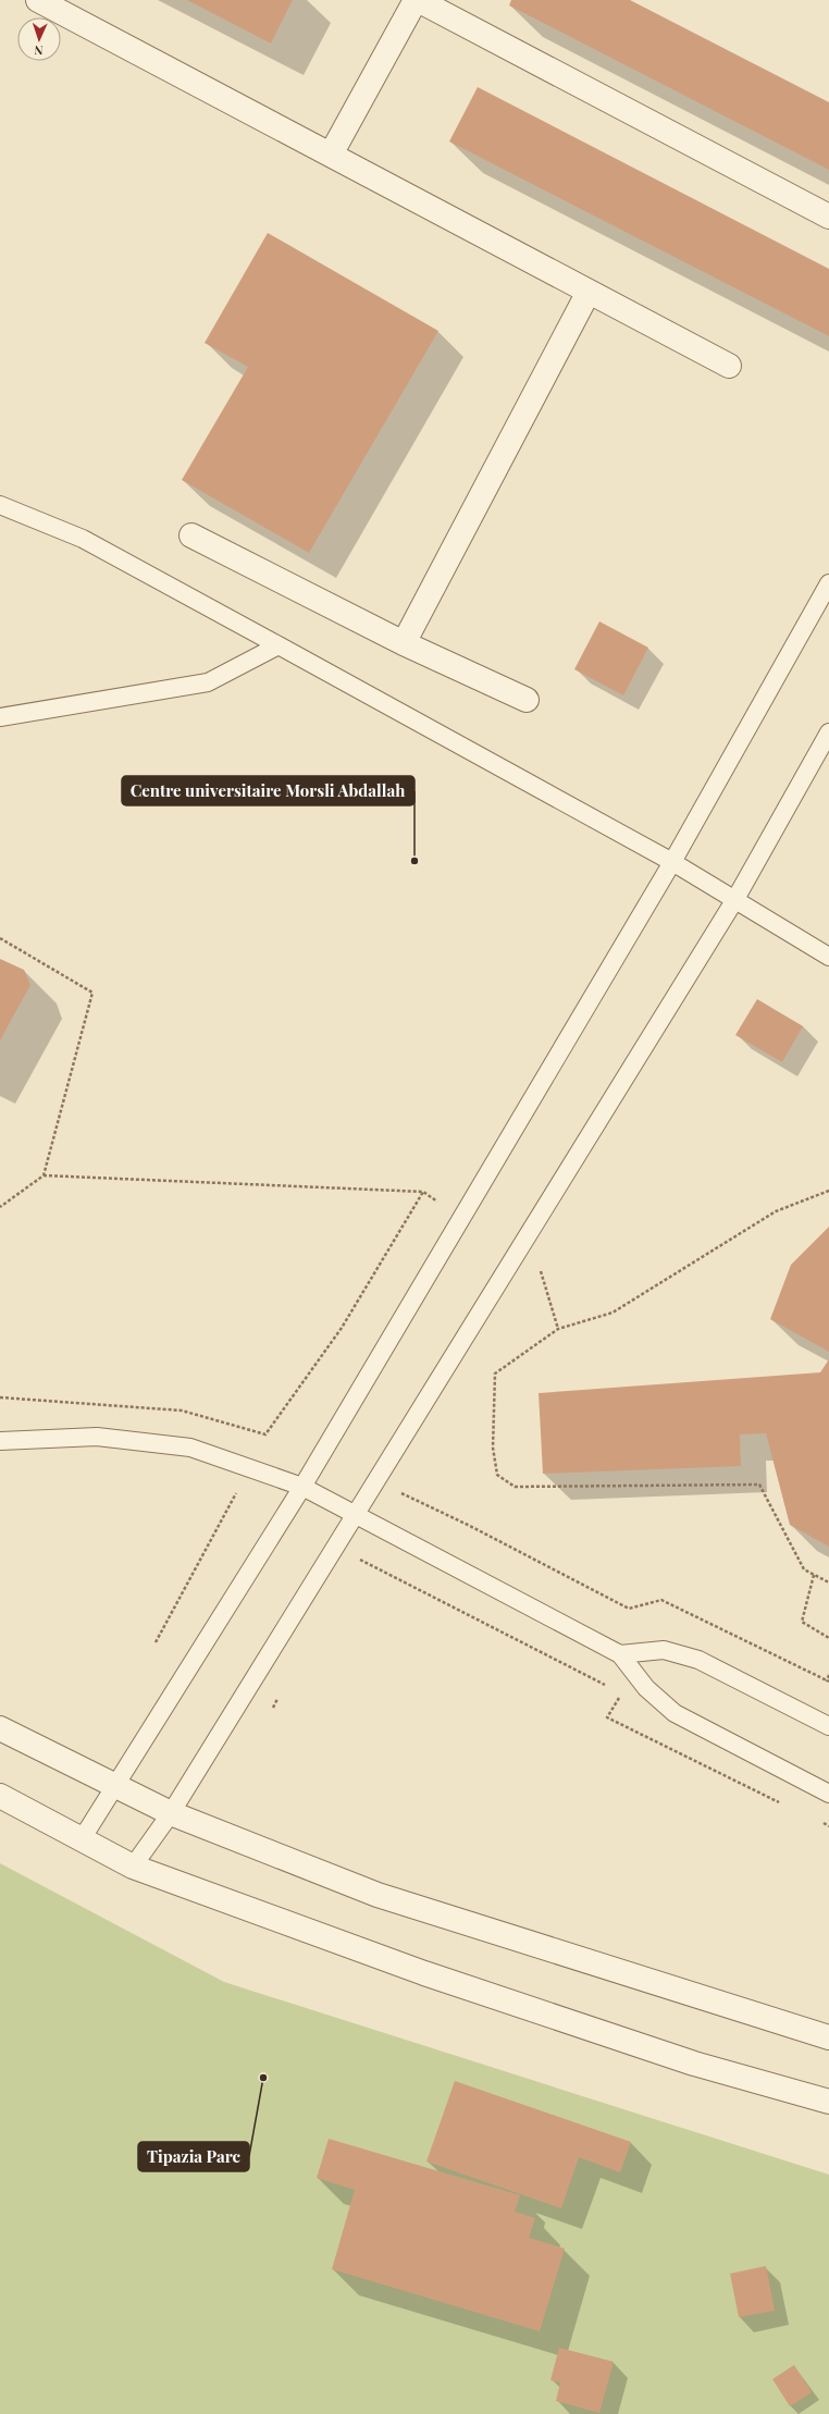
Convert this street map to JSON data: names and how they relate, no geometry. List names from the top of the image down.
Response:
{
  "places": ["Centre universitaire Morsli Abdallah", "Tipazia Parc"],
  "north": "bottom"
}
